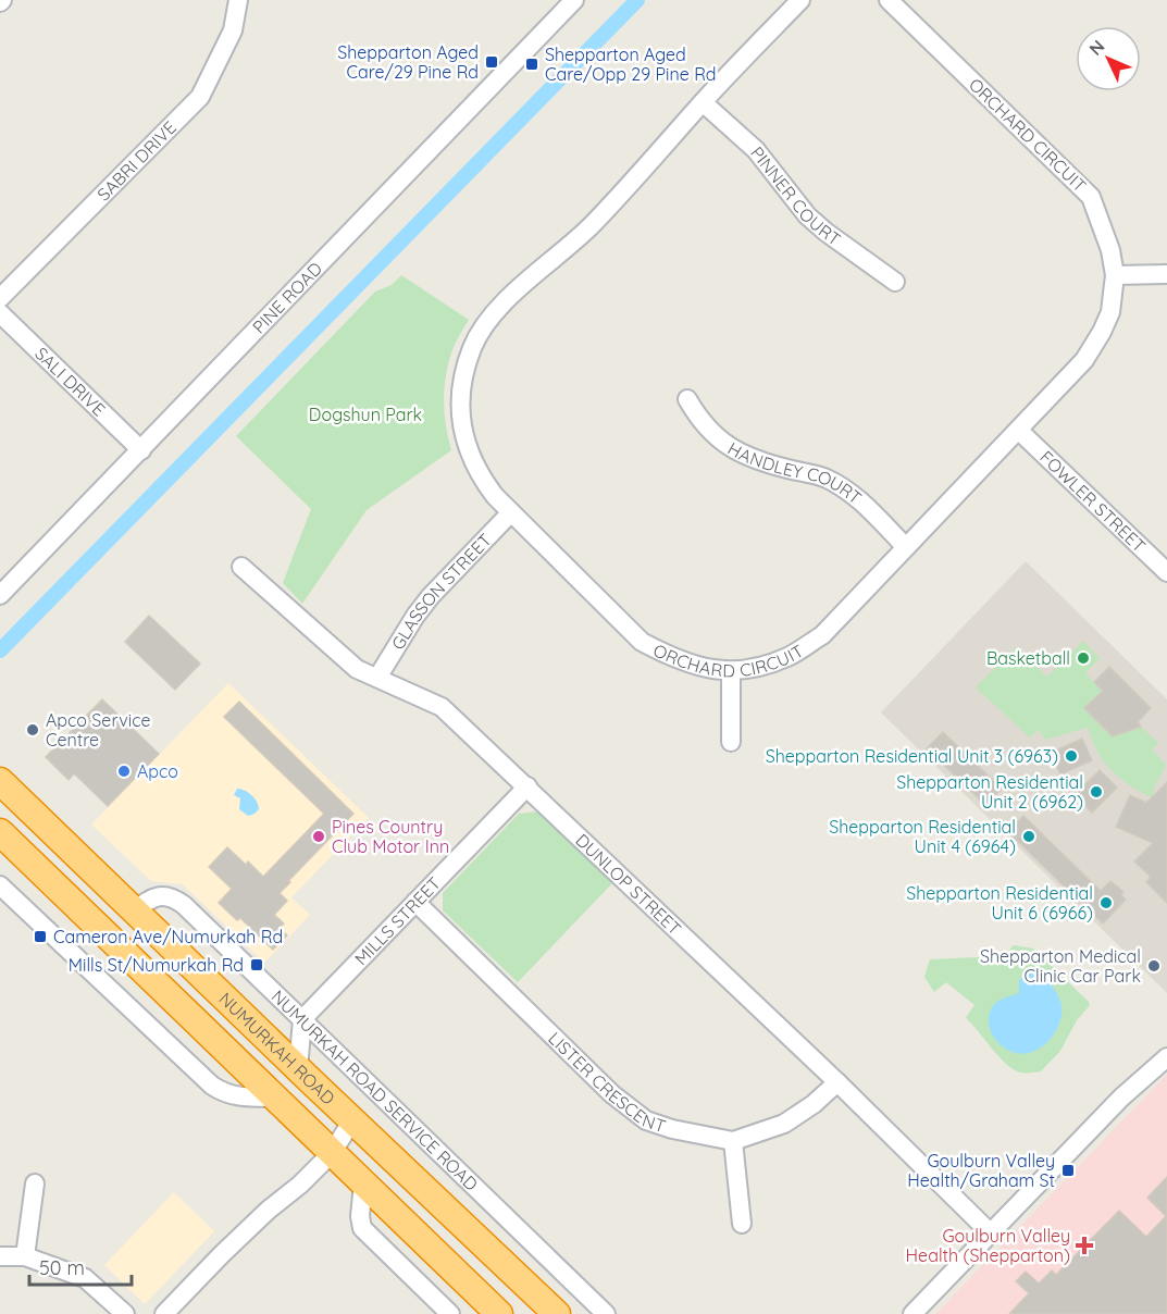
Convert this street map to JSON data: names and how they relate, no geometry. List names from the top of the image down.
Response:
{
  "streets": {
    "highway": ["NUMURKAH ROAD"],
    "street": [
      "ORCHARD CIRCUIT",
      "SABRI DRIVE",
      "PINNER COURT",
      "PINE ROAD",
      "SALI DRIVE",
      "HANDLEY COURT",
      "FOWLER STREET",
      "GLASSON STREET",
      "DUNLOP STREET",
      "MILLS STREET",
      "LISTER CRESCENT",
      "NUMURKAH ROAD SERVICE ROAD"
    ]
  },
  "crossings": [
    ["ORCHARD CIRCUIT", "PINNER COURT"],
    ["ORCHARD CIRCUIT", "HANDLEY COURT"],
    ["ORCHARD CIRCUIT", "FOWLER STREET"],
    ["ORCHARD CIRCUIT", "GLASSON STREET"],
    ["PINE ROAD", "SALI DRIVE"],
    ["GLASSON STREET", "DUNLOP STREET"],
    ["DUNLOP STREET", "MILLS STREET"],
    ["DUNLOP STREET", "LISTER CRESCENT"],
    ["MILLS STREET", "LISTER CRESCENT"],
    ["MILLS STREET", "NUMURKAH ROAD SERVICE ROAD"],
    ["NUMURKAH ROAD", "NUMURKAH ROAD SERVICE ROAD"]
  ],
  "parks": ["Dogshun Park"],
  "places": {
    "transit": [
      "Shepparton Aged Care/29 Pine Rd",
      "Shepparton Aged Care/Opp 29 Pine Rd",
      "Cameron Ave/Numurkah Rd",
      "Mills St/Numurkah Rd",
      "Goulburn Valley Health/Graham St"
    ],
    "other": [
      "Basketball",
      "Apco Service Centre",
      "Shepparton Residential Unit 3 (6963)",
      "Apco",
      "Shepparton Residential Unit 2 (6962)",
      "Pines Country Club Motor Inn",
      "Shepparton Residential Unit 4 (6964)",
      "Shepparton Residential Unit 6 (6966)",
      "Shepparton Medical Clinic Car Park"
    ],
    "health": ["Goulburn Valley Health (Shepparton)"]
  },
  "scale_bar": "50 m",
  "north": "top left"
}
